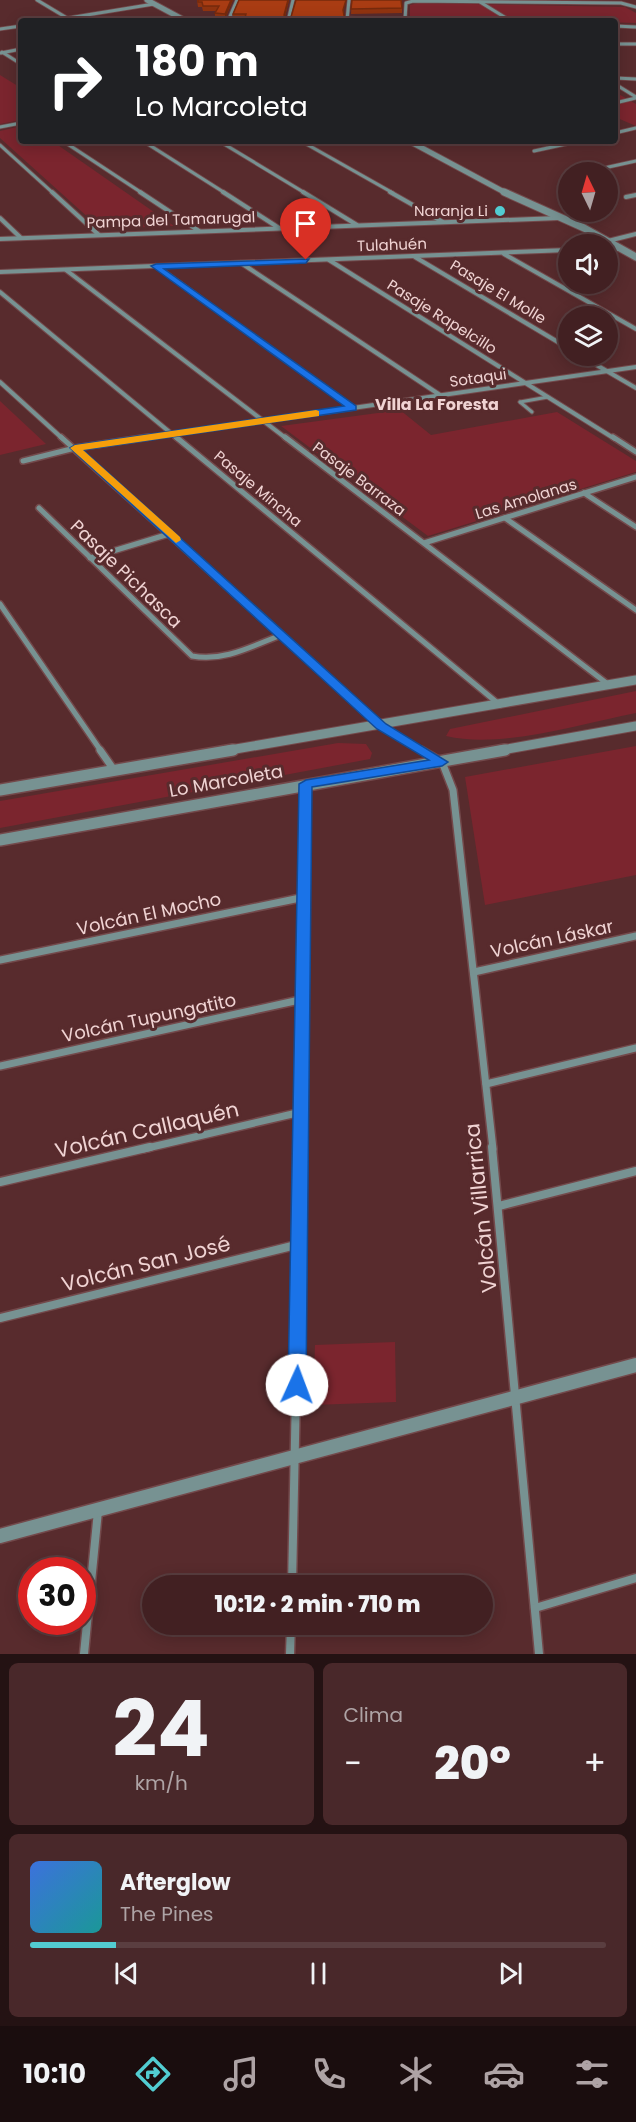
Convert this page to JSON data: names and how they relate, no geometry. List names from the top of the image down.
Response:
{
  "streets": {
    "street": [
      "Pampa del Tamarugal",
      "Tulahuén",
      "Pasaje El Molle",
      "Pasaje Rapelcillo",
      "Sotaqui",
      "Pasaje Barraza",
      "Pasaje Mincha",
      "Las Amolanas",
      "Pasaje Pichasca",
      "Lo Marcoleta",
      "Volcán El Mocho",
      "Volcán Láskar",
      "Volcán Tupungatito",
      "Volcán Callaquén",
      "Volcán Villarrica",
      "Volcán San José"
    ]
  },
  "crossings": [
    ["Tulahuén", "Pasaje El Molle"],
    ["Tulahuén", "Pasaje Rapelcillo"],
    ["Tulahuén", "Pasaje Barraza"],
    ["Pasaje Rapelcillo", "Sotaqui"],
    ["Sotaqui", "Pasaje Barraza"],
    ["Sotaqui", "Pasaje Mincha"],
    ["Pasaje Barraza", "Las Amolanas"],
    ["Pasaje Barraza", "Lo Marcoleta"],
    ["Pasaje Mincha", "Lo Marcoleta"],
    ["Lo Marcoleta", "Volcán Villarrica"],
    ["Volcán Láskar", "Volcán Villarrica"]
  ],
  "districts": ["Villa La Foresta"],
  "places": ["Naranja Li"],
  "north": "top",
  "page": {
    "turn": ["180 m", "Lo Marcoleta"],
    "limit": "30",
    "trip": "10:12 · 2 min · 710 m",
    "tile": [
      ["24", "km/h"],
      "Clima"
    ],
    "heat": ["−", "20°", "+"],
    "song": ["Afterglow", "The Pines"],
    "tabs": "10:10"
  }
}
